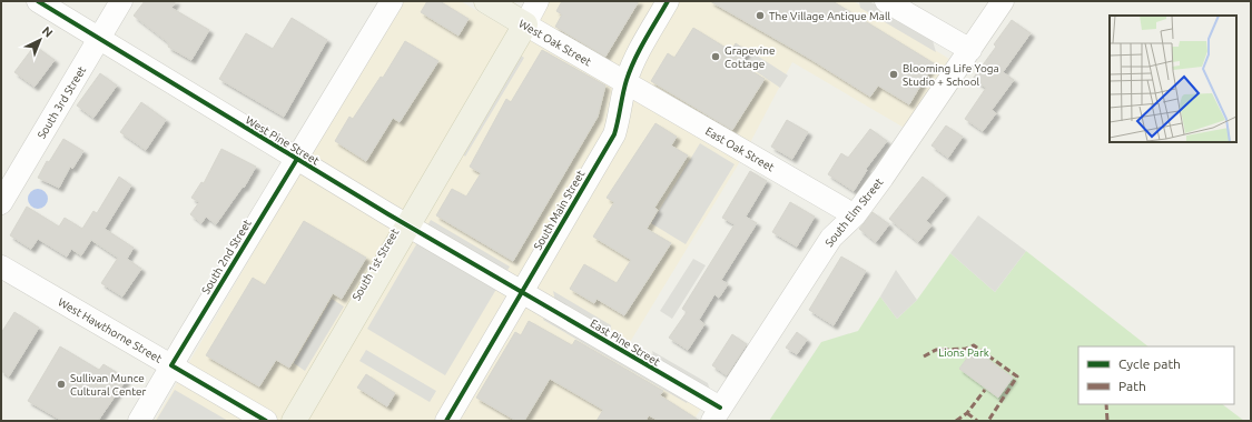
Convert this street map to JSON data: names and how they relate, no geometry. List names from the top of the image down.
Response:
{
  "streets": {
    "main road": ["West Oak Street", "South 1st Street"],
    "street": [
      "South 3rd Street",
      "West Pine Street",
      "East Oak Street",
      "South Main Street",
      "South Elm Street",
      "South 2nd Street",
      "West Hawthorne Street",
      "East Pine Street"
    ]
  },
  "crossings": [
    ["West Oak Street", "East Oak Street"],
    ["West Oak Street", "South Main Street"],
    ["West Oak Street", "South 1st Street"],
    ["South 3rd Street", "West Pine Street"],
    ["West Pine Street", "South Main Street"],
    ["West Pine Street", "South 2nd Street"],
    ["West Pine Street", "South 1st Street"],
    ["West Pine Street", "East Pine Street"],
    ["East Oak Street", "South Main Street"],
    ["East Oak Street", "South Elm Street"],
    ["South Main Street", "East Pine Street"],
    ["South Elm Street", "East Pine Street"],
    ["South 2nd Street", "West Hawthorne Street"]
  ],
  "parks": ["Lions Park"],
  "places": [
    "The Village Antique Mall",
    "Grapevine Cottage",
    "Blooming Life Yoga Studio + School",
    "Sullivan Munce Cultural Center"
  ],
  "legend": ["Cycle path", "Path"],
  "north": "top right"
}
